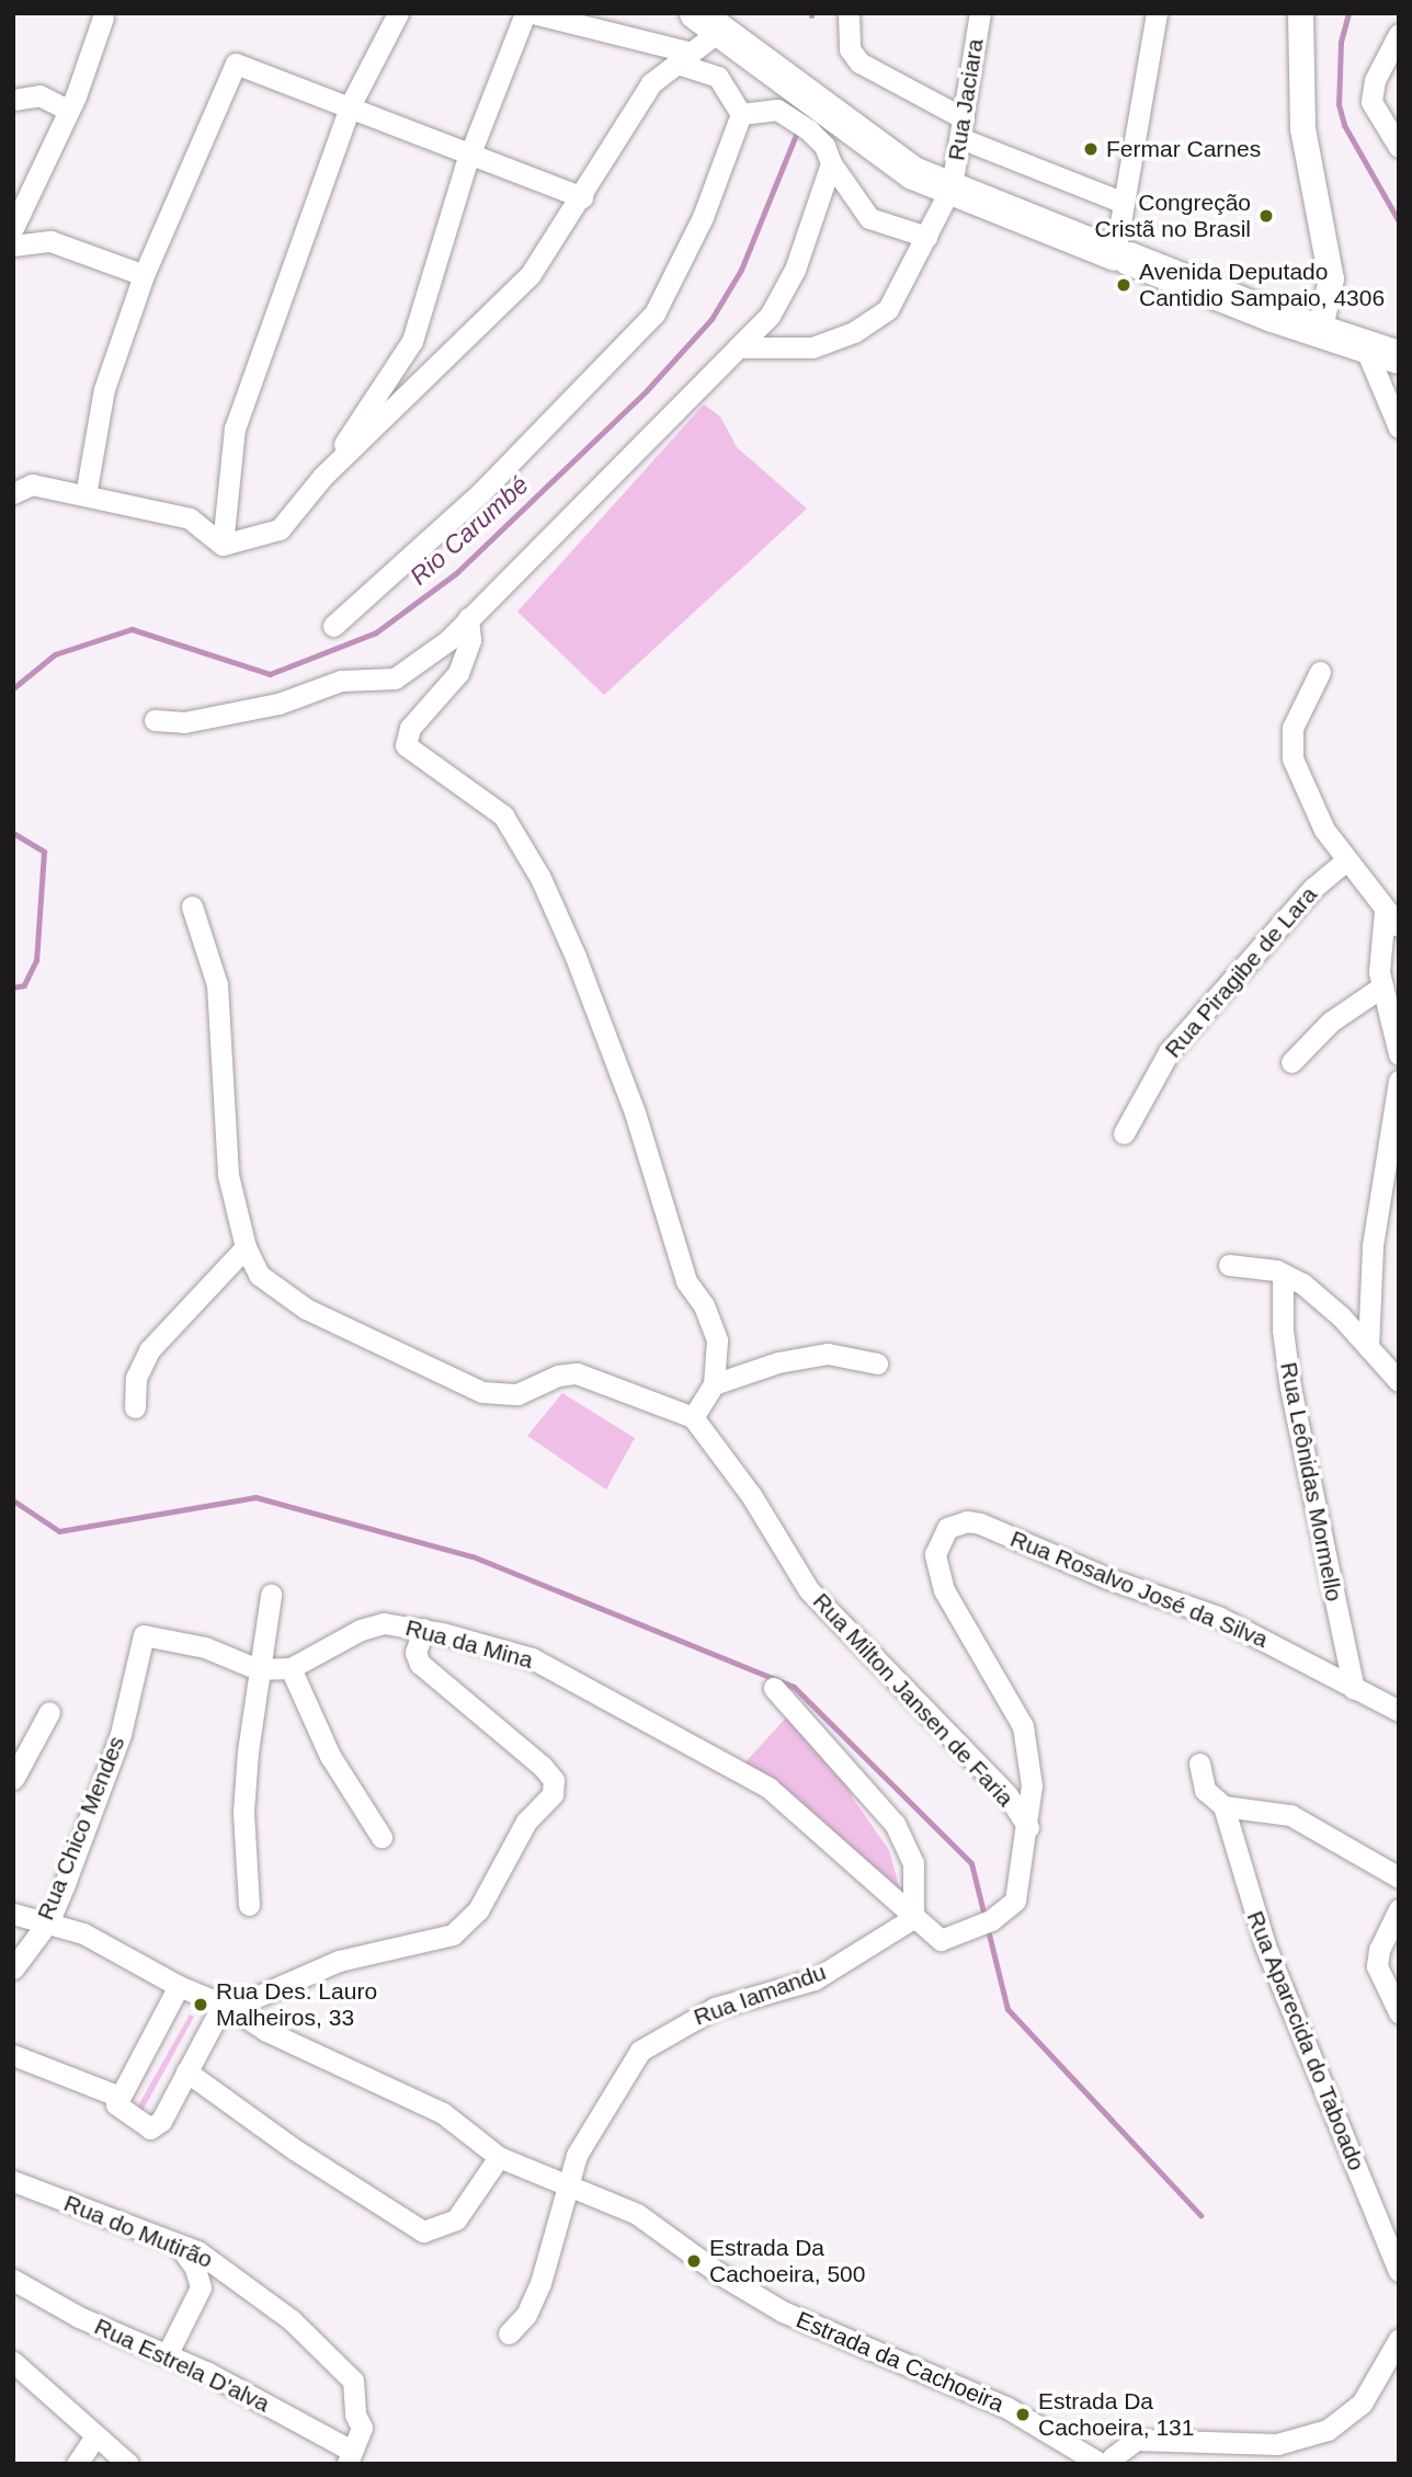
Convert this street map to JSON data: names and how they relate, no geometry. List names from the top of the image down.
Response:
{
  "streets": {
    "street": [
      "Rua Jaciara",
      "Rua Piragibe de Lara",
      "Rua Leônidas Mormello",
      "Rua Rosalvo José da Silva",
      "Rua da Mina",
      "Rua Milton Jansen de Faria",
      "Rua Chico Mendes",
      "Rua Iamandu",
      "Rua Aparecida do Taboado",
      "Rua do Mutirão",
      "Estrada da Cachoeira",
      "Rua Estrela D'alva"
    ]
  },
  "crossings": [
    ["Rua Leônidas Mormello", "Rua Rosalvo José da Silva"],
    ["Rua Rosalvo José da Silva", "Rua da Mina"],
    ["Rua Rosalvo José da Silva", "Rua Milton Jansen de Faria"],
    ["Rua da Mina", "Rua Milton Jansen de Faria"],
    ["Rua da Mina", "Rua Chico Mendes"],
    ["Rua da Mina", "Rua Iamandu"],
    ["Rua Chico Mendes", "Estrada da Cachoeira"],
    ["Rua Iamandu", "Estrada da Cachoeira"],
    ["Rua do Mutirão", "Rua Estrela D'alva"]
  ],
  "water": ["Rio Carumbé"],
  "places": [
    "Fermar Carnes",
    "Congreção Cristã no Brasil",
    "Avenida Deputado Cantidio Sampaio, 4306",
    "Rua Des. Lauro Malheiros, 33",
    "Estrada Da Cachoeira, 500",
    "Estrada Da Cachoeira, 131"
  ]
}
